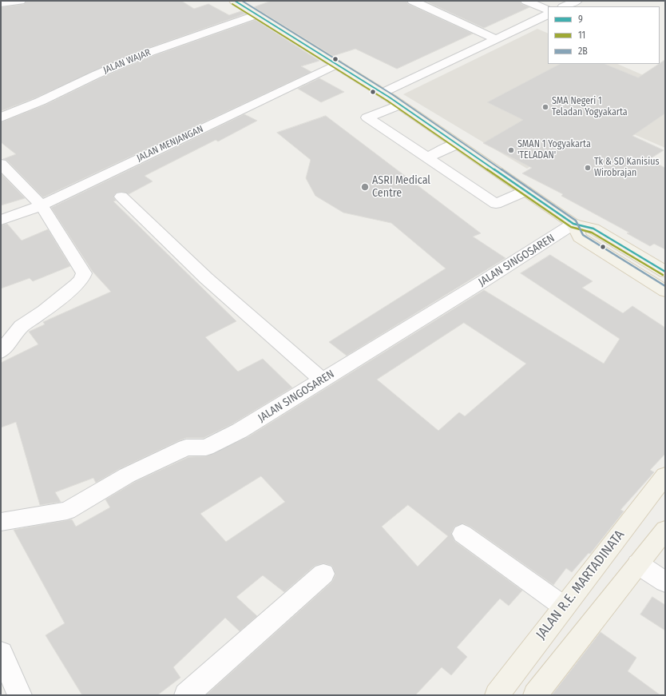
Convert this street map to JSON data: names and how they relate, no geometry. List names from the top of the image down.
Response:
{
  "streets": {
    "main road": ["JALAN R.E. MARTADINATA"],
    "street": ["JALAN WAJAR", "JALAN MENJANGAN", "JALAN SINGOSAREN"]
  },
  "places": [
    "SMA Negeri 1 Teladan Yogyakarta",
    "SMAN 1 Yogyakarta 'TELADAN'",
    "Tk & SD Kanisius Wirobrajan",
    "ASRI Medical Centre"
  ],
  "lines": ["transit line 9", "transit line 2B", "transit line 11"],
  "legend": ["9", "11", "2B"]
}
